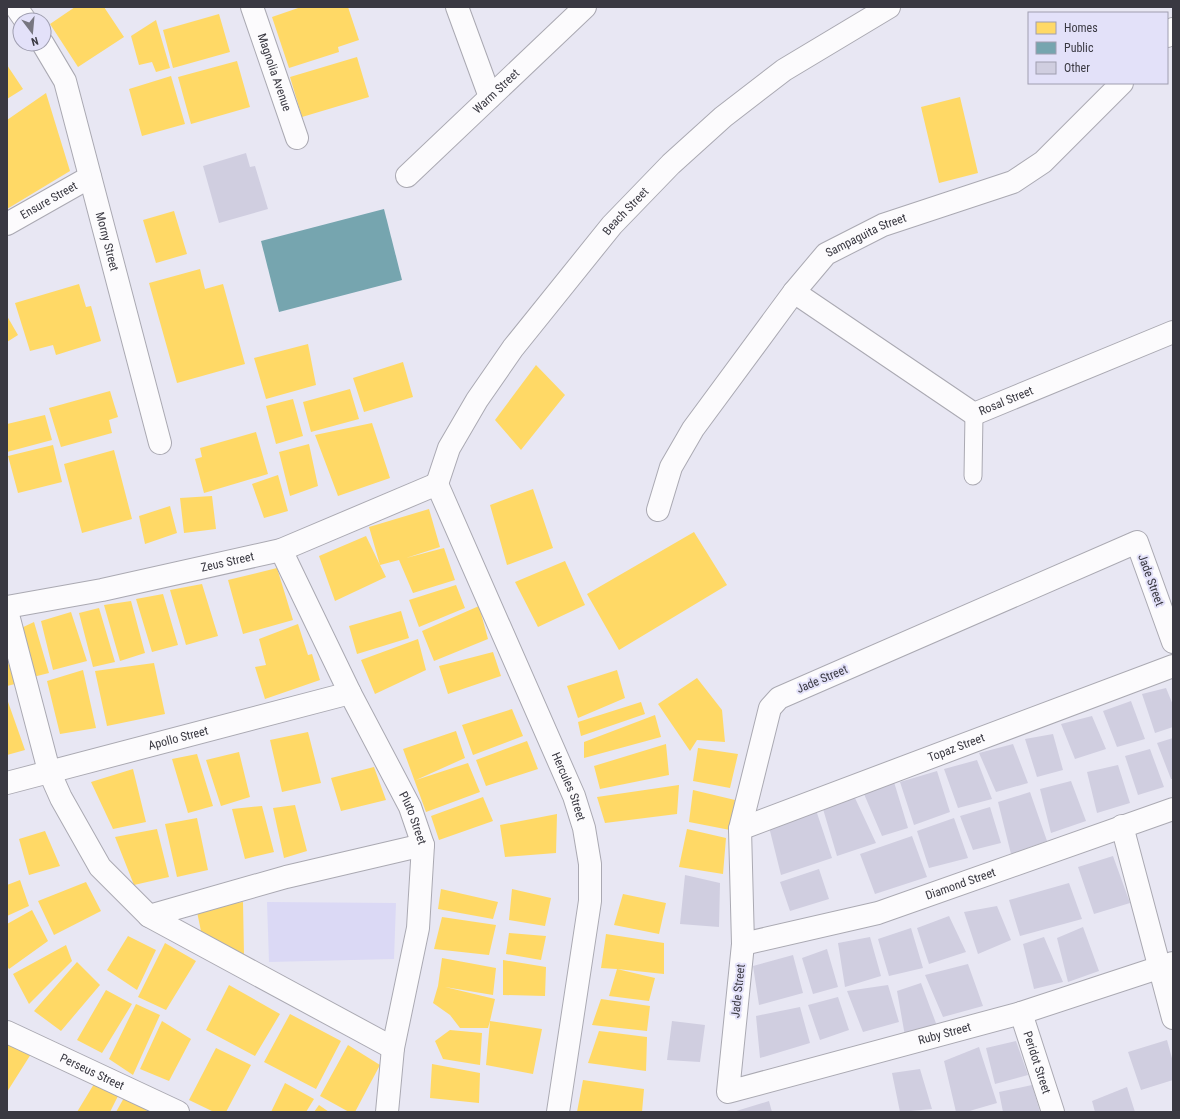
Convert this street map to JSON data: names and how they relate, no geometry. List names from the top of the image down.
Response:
{
  "streets": {
    "street": [
      "Magnolia Avenue",
      "Warm Street",
      "Ensure Street",
      "Beach Street",
      "Sampaguita Street",
      "Morny Street",
      "Rosal Street",
      "Zeus Street",
      "Jade Street",
      "Apollo Street",
      "Topaz Street",
      "Hercules Street",
      "Pluto Street",
      "Diamond Street",
      "Ruby Street",
      "Peridot Street",
      "Perseus Street"
    ]
  },
  "crossings": [
    ["Ensure Street", "Morny Street"],
    ["Beach Street", "Zeus Street"],
    ["Beach Street", "Hercules Street"],
    ["Sampaguita Street", "Rosal Street"],
    ["Zeus Street", "Hercules Street"],
    ["Zeus Street", "Pluto Street"],
    ["Jade Street", "Topaz Street"],
    ["Jade Street", "Diamond Street"],
    ["Jade Street", "Ruby Street"],
    ["Apollo Street", "Pluto Street"],
    ["Ruby Street", "Peridot Street"]
  ],
  "legend": ["Homes", "Public", "Other"],
  "north": "bottom"
}
